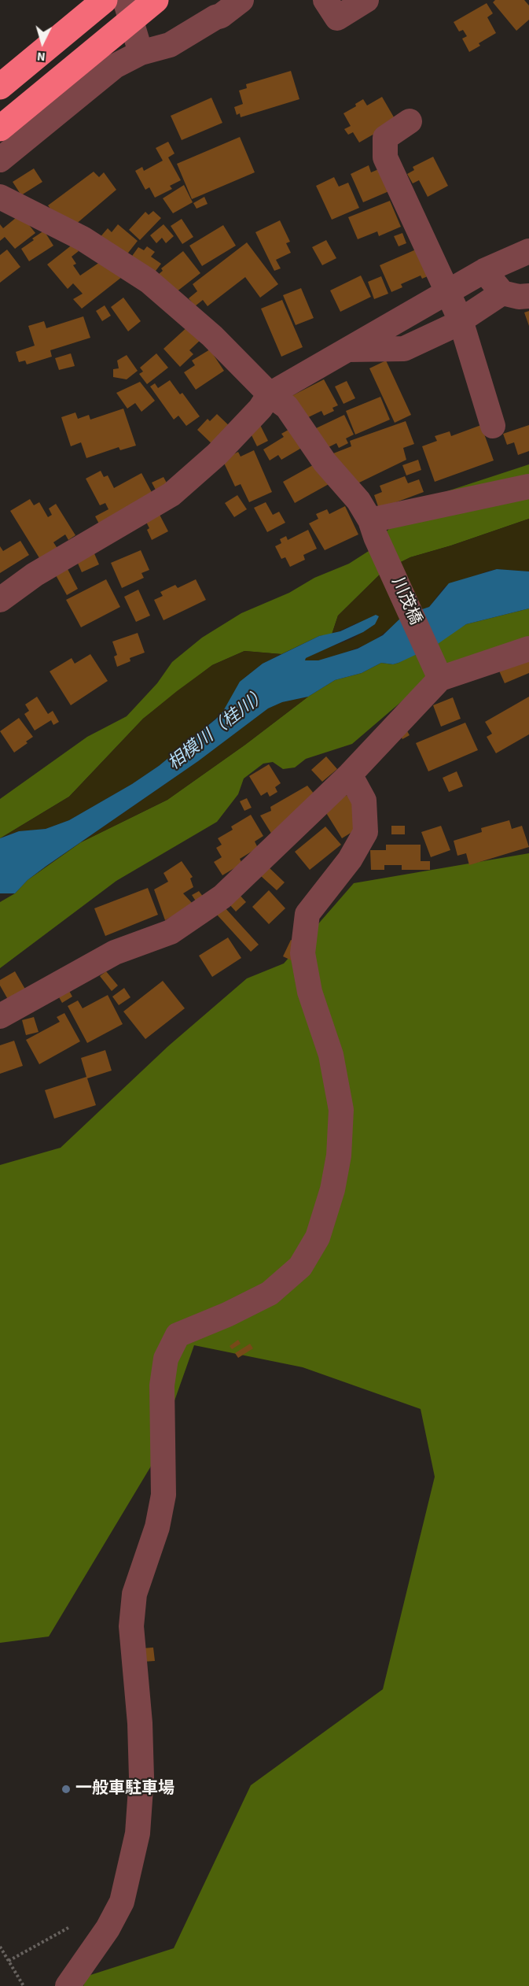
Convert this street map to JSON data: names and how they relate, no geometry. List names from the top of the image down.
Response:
{
  "streets": {
    "street": ["川茂橋"]
  },
  "water": ["相模川（桂川）"],
  "places": ["一般車駐車場"],
  "north": "bottom"
}
